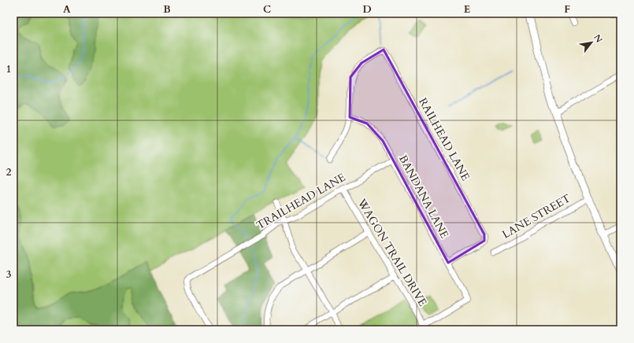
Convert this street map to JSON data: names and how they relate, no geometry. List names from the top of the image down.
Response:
{
  "streets": {
    "street": [
      "RAILHEAD LANE",
      "BANDANA LANE",
      "TRAILHEAD LANE",
      "LANE STREET",
      "WAGON TRAIL DRIVE"
    ]
  },
  "crossings": [
    ["RAILHEAD LANE", "BANDANA LANE"],
    ["BANDANA LANE", "TRAILHEAD LANE"],
    ["BANDANA LANE", "WAGON TRAIL DRIVE"],
    ["TRAILHEAD LANE", "WAGON TRAIL DRIVE"]
  ],
  "north": "top right",
  "grid": {
    "columns": [
      "A",
      "B",
      "C",
      "D",
      "E",
      "F"
    ],
    "rows": ["1", "2", "3"]
  }
}
